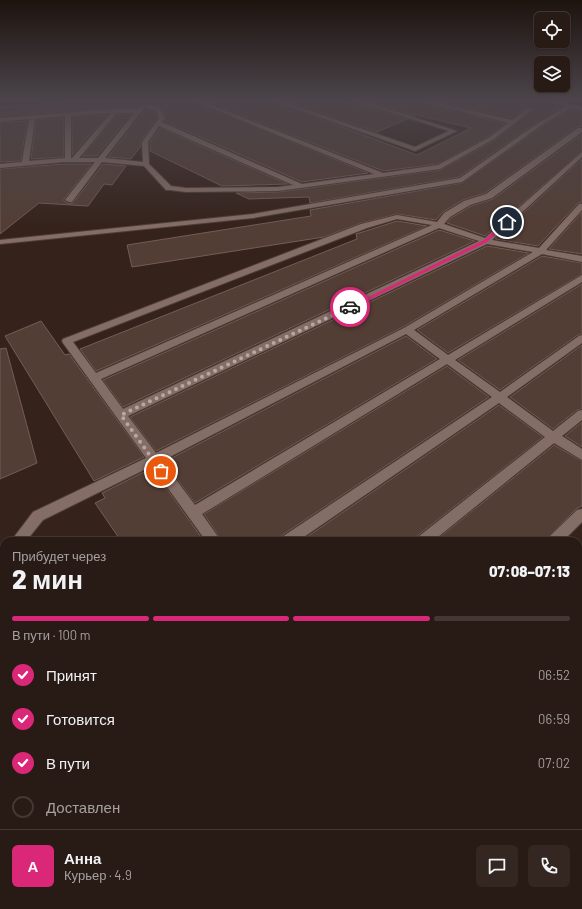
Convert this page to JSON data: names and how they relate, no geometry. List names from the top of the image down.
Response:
{
  "page": {
    "heading": ["2 мин", "Прибудет через", "07:08–07:13"],
    "panel": ["Анна", "Курьер · 4.9"],
    "bar": "В пути · 100 m",
    "list": [
      ["Принят", "06:52"],
      ["Готовится", "06:59"],
      ["В пути", "07:02"],
      "Доставлен"
    ],
    "round": "А"
  }
}
